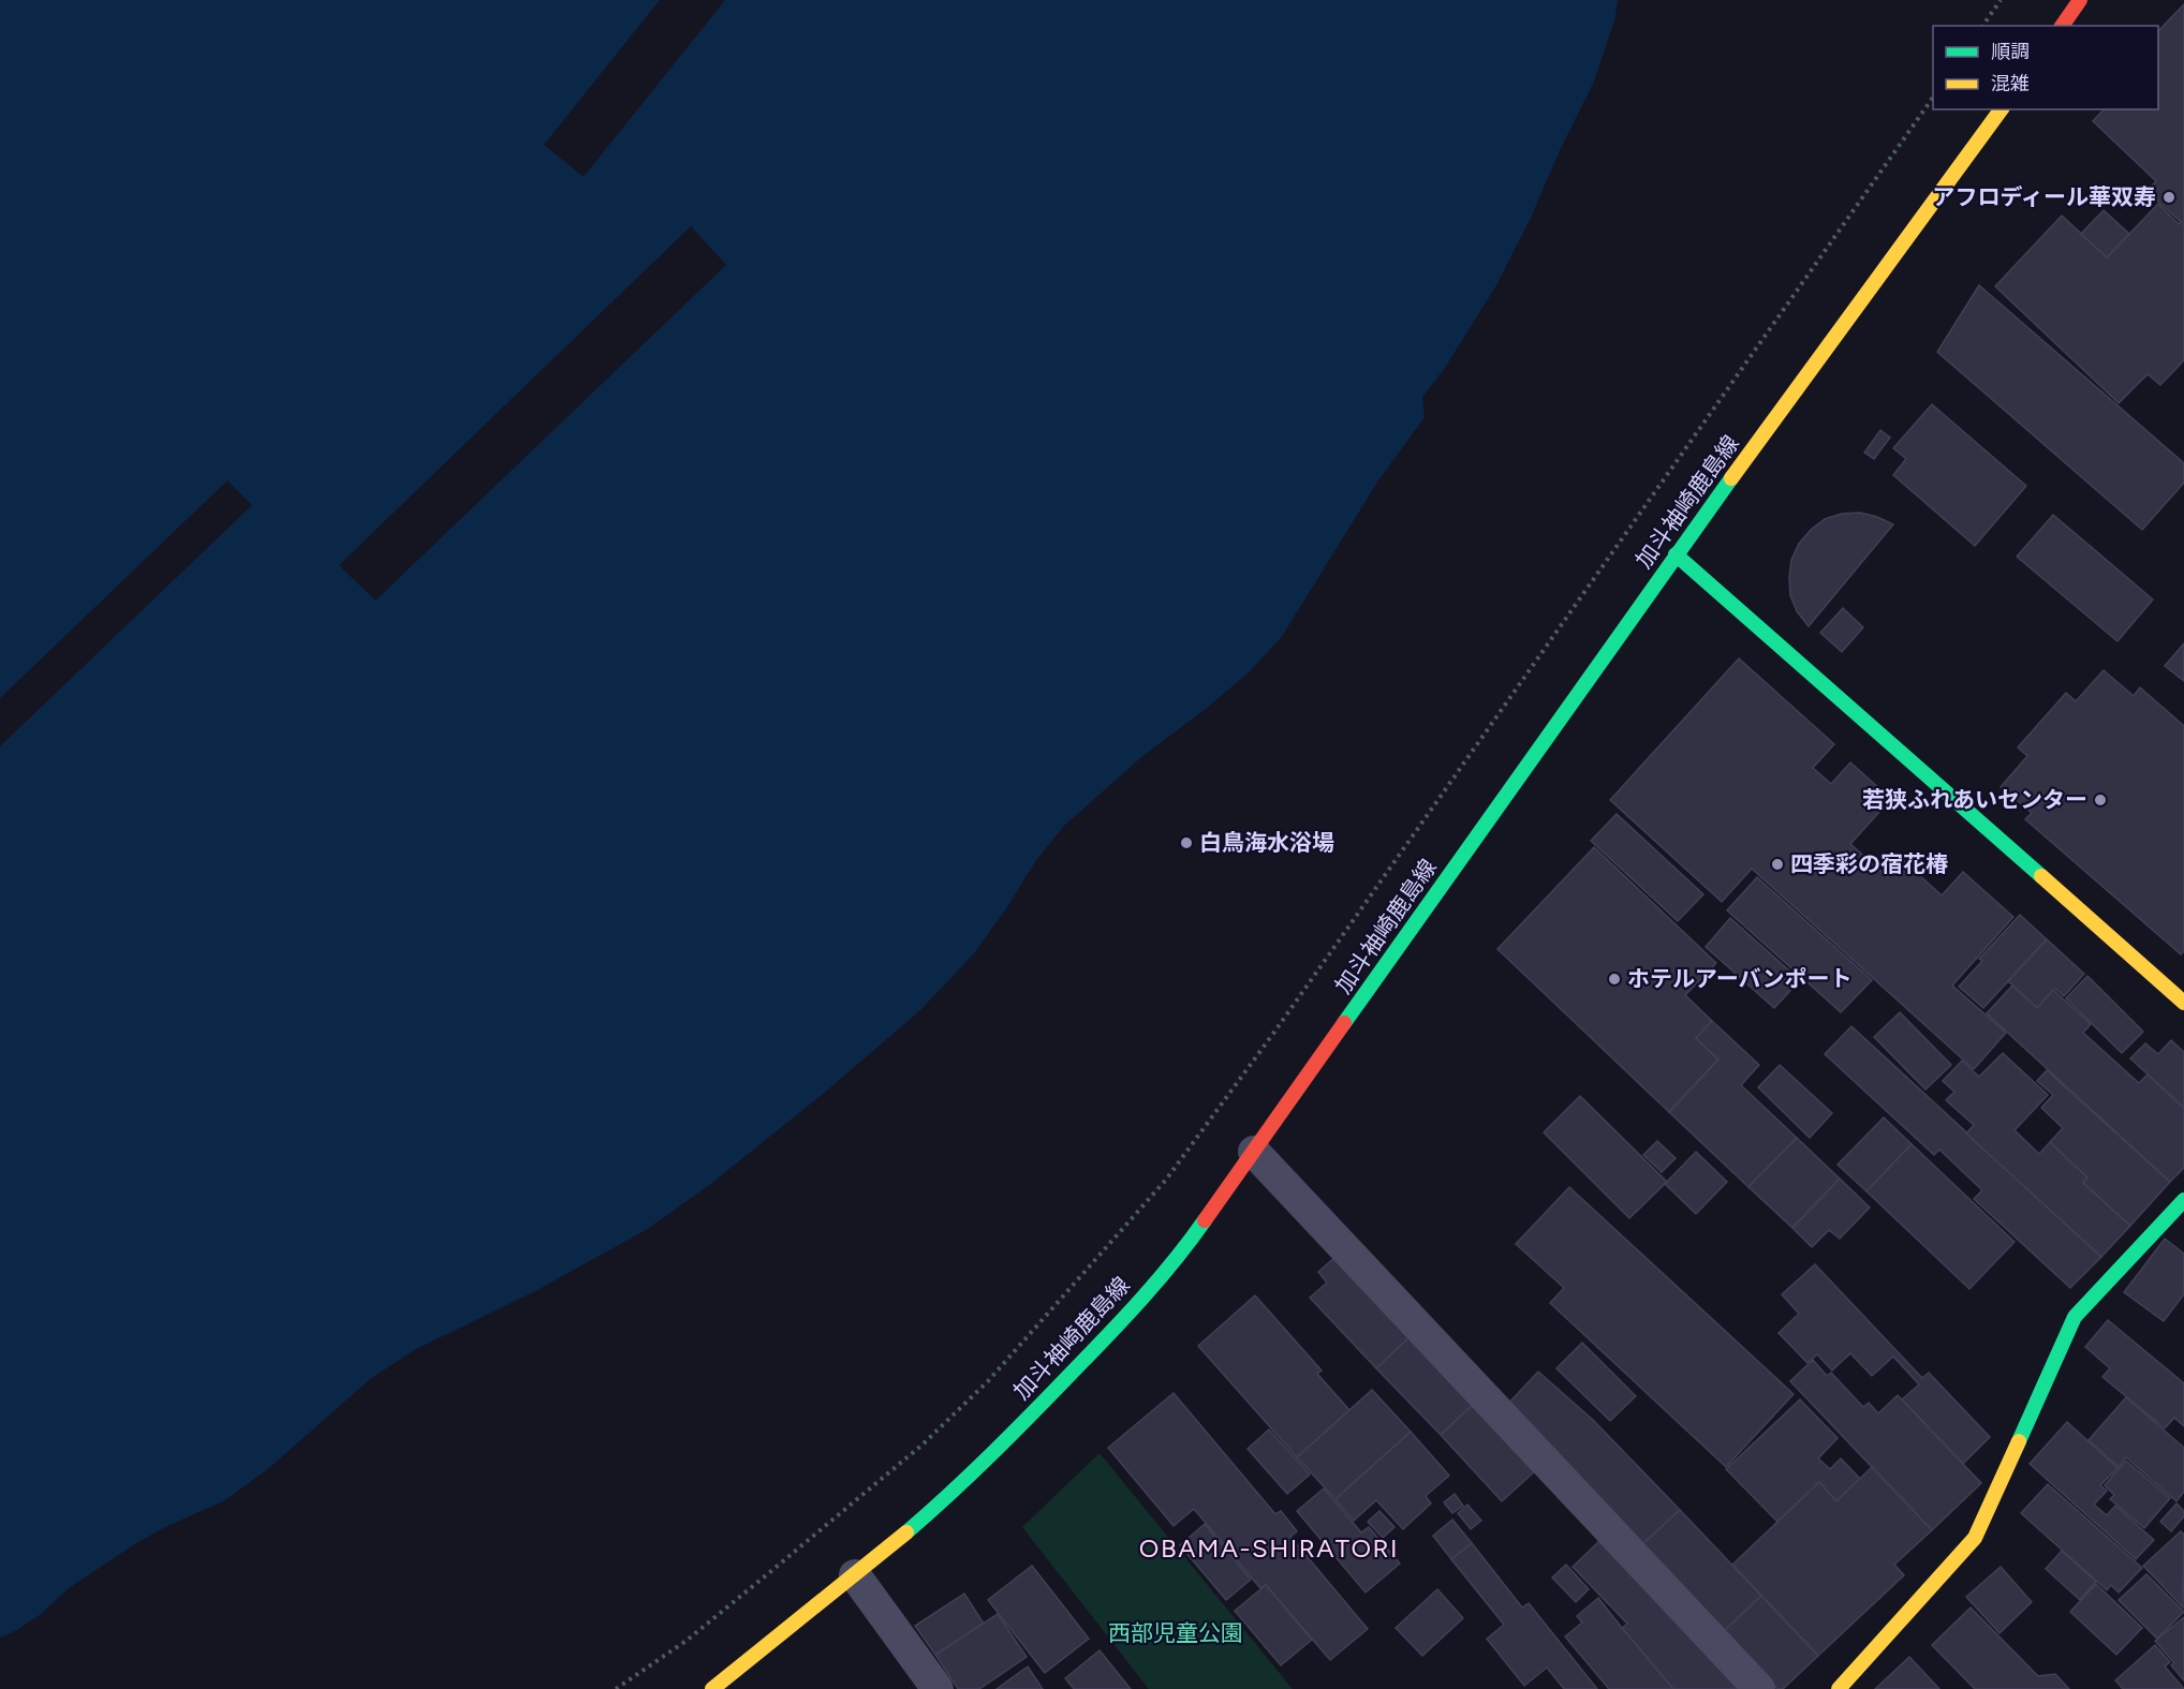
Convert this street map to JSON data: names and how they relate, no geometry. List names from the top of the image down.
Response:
{
  "streets": {
    "main road": ["加斗袖崎鹿島線"]
  },
  "districts": ["OBAMA-SHIRATORI"],
  "parks": ["西部児童公園"],
  "places": [
    "アフロディール華双寿",
    "若狭ふれあいセンター",
    "白鳥海水浴場",
    "四季彩の宿花椿",
    "ホテルアーバンポート"
  ],
  "legend": ["順調", "混雑"]
}
